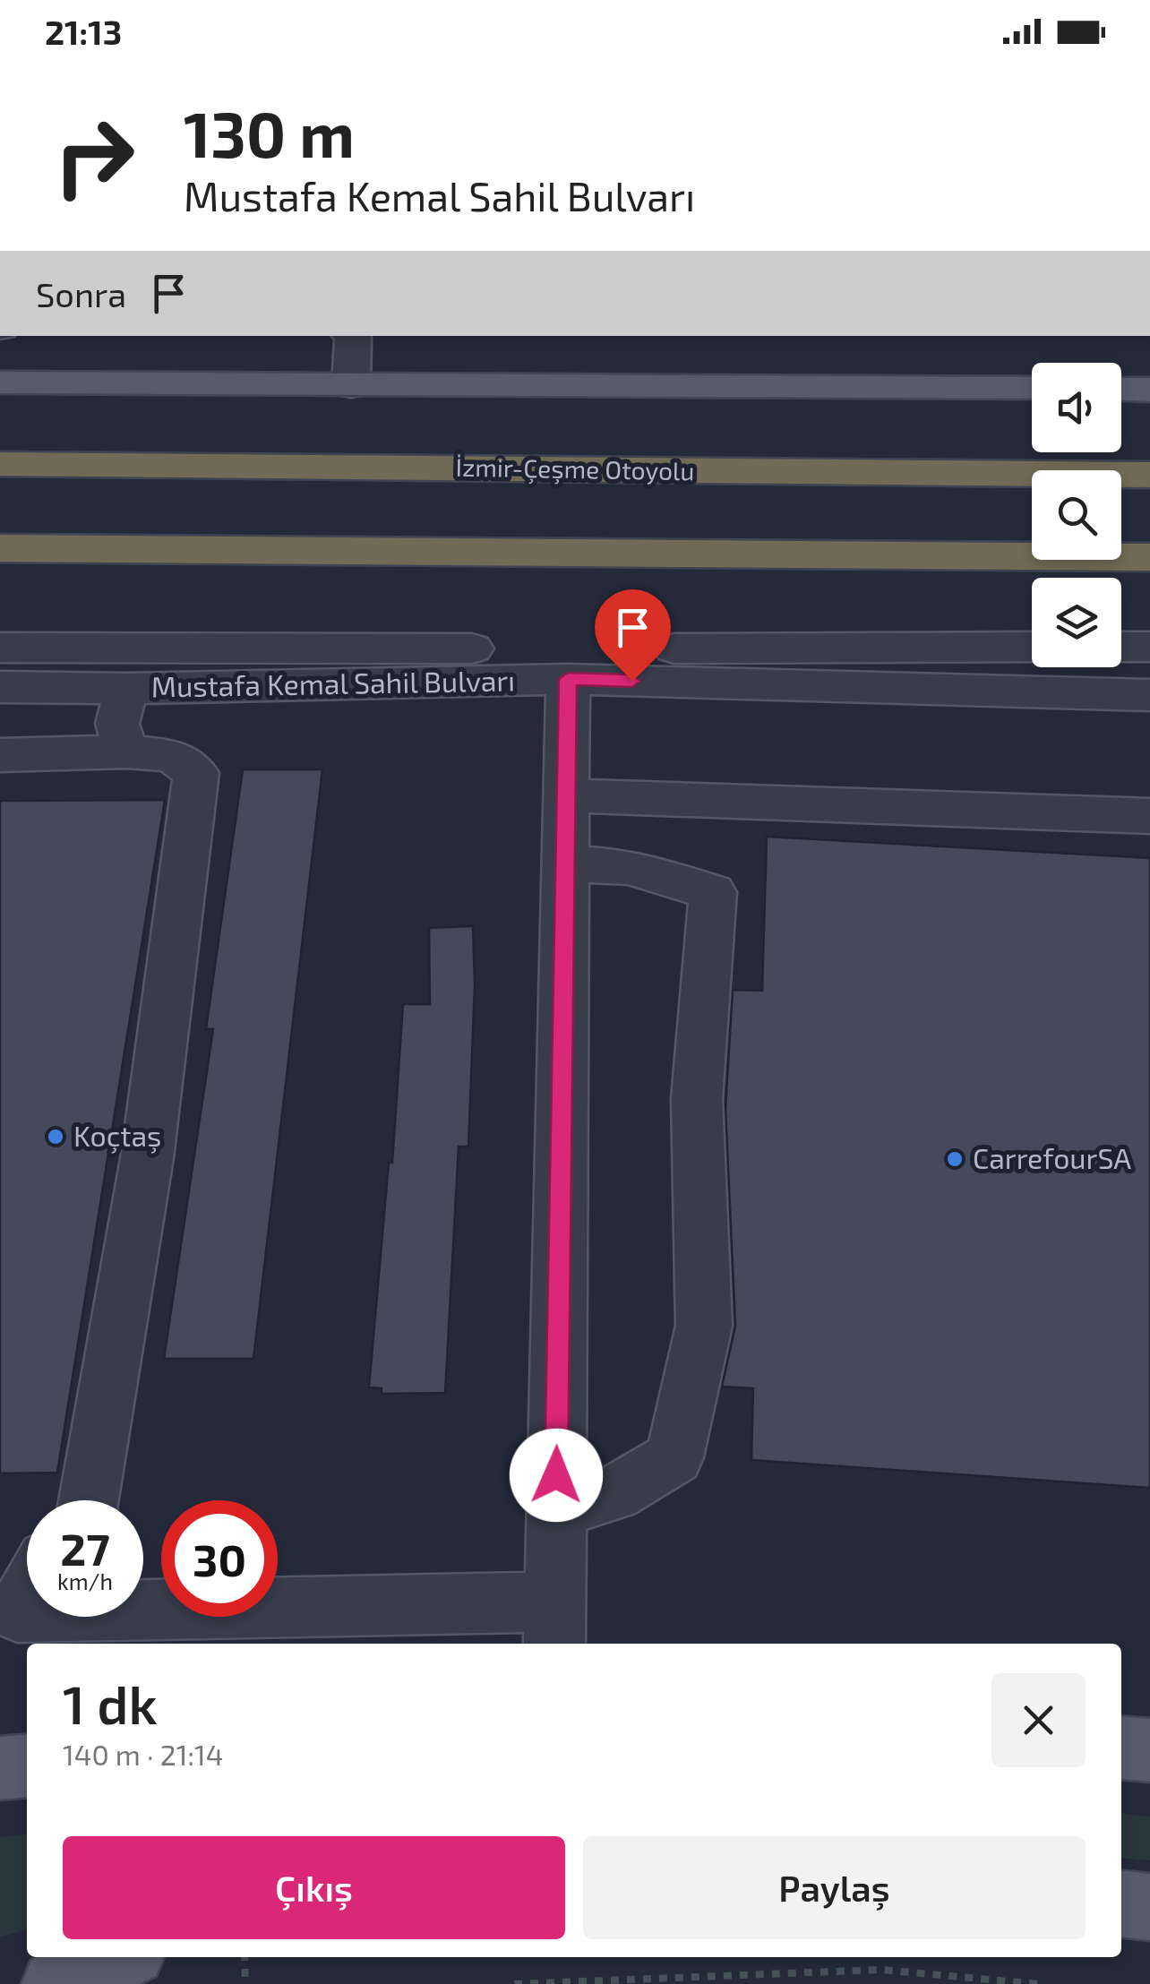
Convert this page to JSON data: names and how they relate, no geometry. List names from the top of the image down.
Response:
{
  "streets": {
    "highway": ["İzmir-Çeşme Otoyolu"],
    "street": ["Mustafa Kemal Sahil Bulvarı"]
  },
  "places": ["Koçtaş", "CarrefourSA"],
  "page": {
    "status": "21:13",
    "turn": ["130 m", "Mustafa Kemal Sahil Bulvarı"],
    "then": "Sonra",
    "speed": "27 km/h",
    "limit": "30",
    "heading": ["1 dk", "140 m · 21:14"],
    "buttons": ["Çıkış", "Paylaş"]
  }
}
